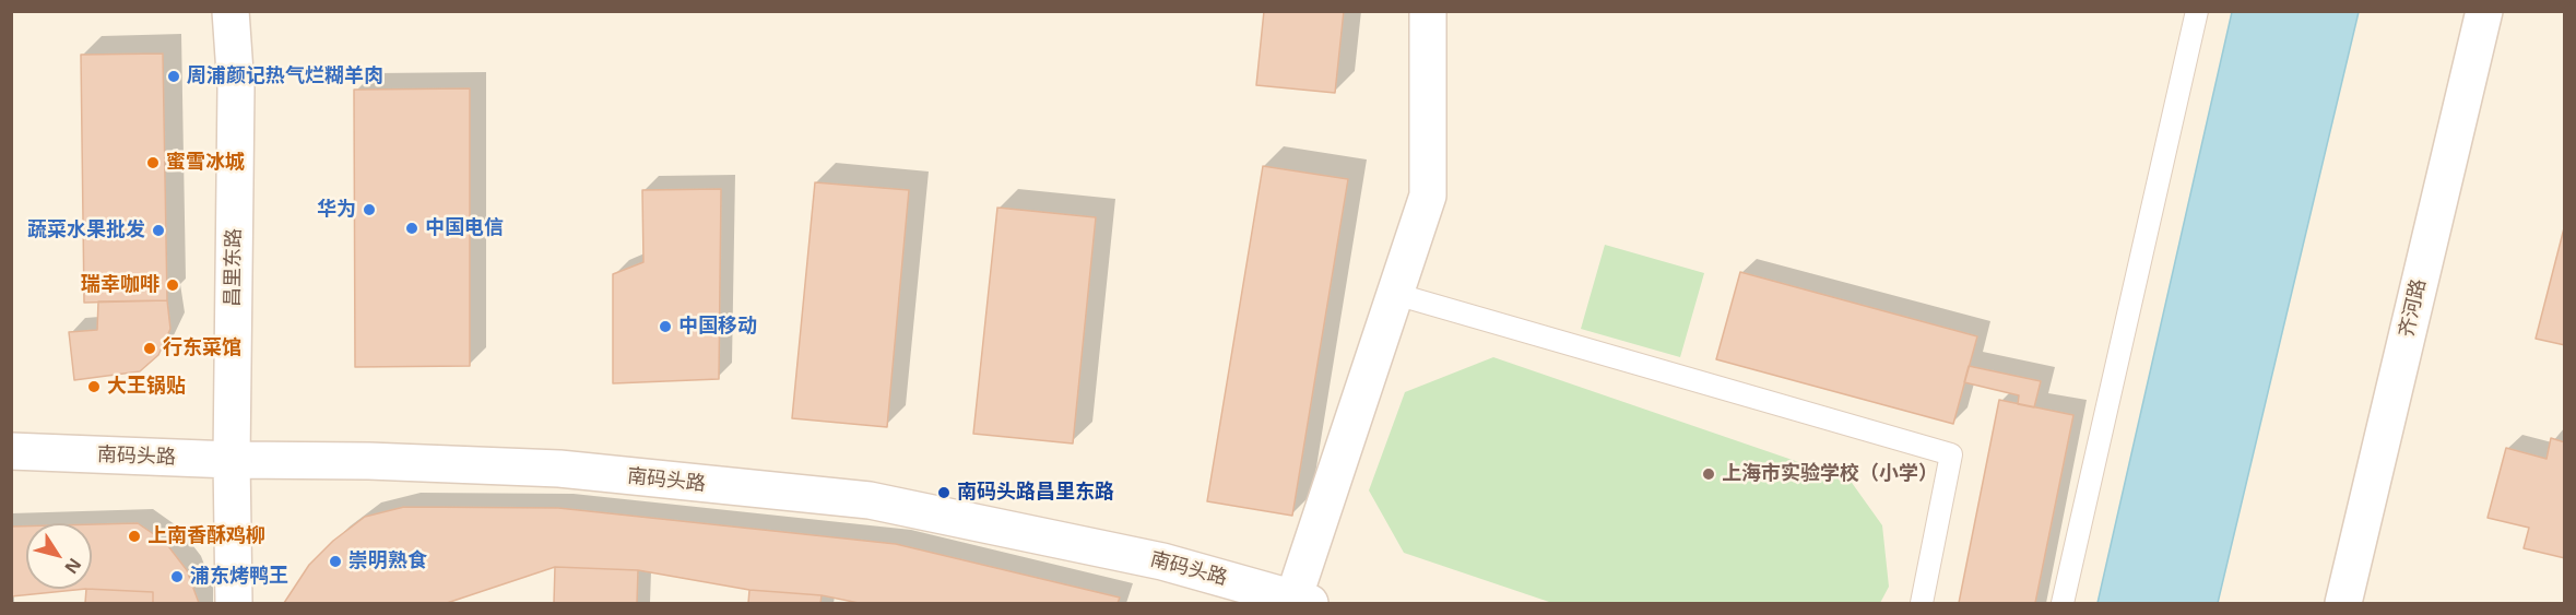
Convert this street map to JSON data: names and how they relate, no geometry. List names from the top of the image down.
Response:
{
  "streets": {
    "street": ["昌里东路", "齐河路", "南码头路"]
  },
  "crossings": [
    ["昌里东路", "南码头路"]
  ],
  "places": [
    "周浦颜记热气烂糊羊肉",
    "蜜雪冰城",
    "华为",
    "中国电信",
    "蔬菜水果批发",
    "瑞幸咖啡",
    "中国移动",
    "行东菜馆",
    "大王锅贴",
    "上海市实验学校（小学）",
    "南码头路昌里东路",
    "上南香酥鸡柳",
    "崇明熟食",
    "浦东烤鸭王"
  ],
  "north": "bottom right"
}
